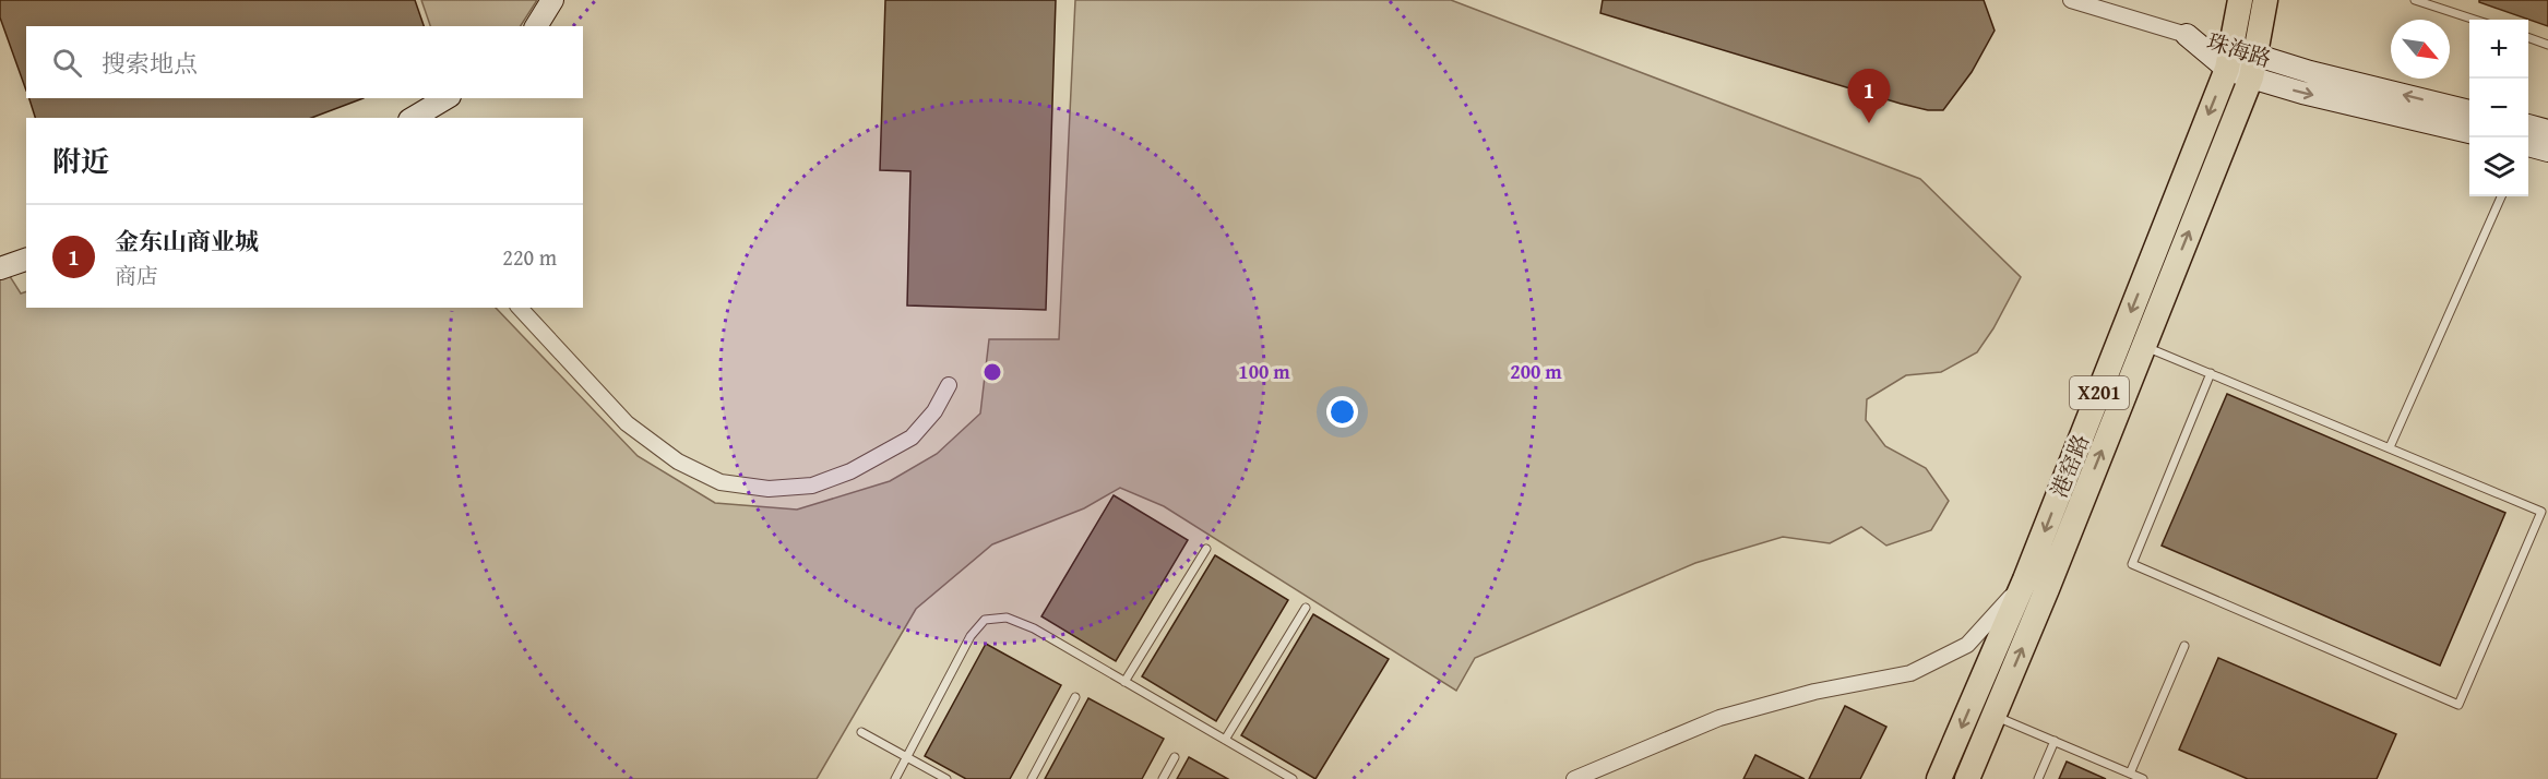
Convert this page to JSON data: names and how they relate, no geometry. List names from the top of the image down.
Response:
{
  "streets": {
    "main road": ["珠海路", "X201", "港窑路"]
  },
  "crossings": [
    ["珠海路", "港窑路"]
  ],
  "north": "bottom right",
  "page": {
    "map_buttons": ["+", "−"],
    "search": "搜索地点",
    "pins": "1",
    "heading": "附近",
    "list": [
      {
        "mark": "1",
        "name": "金东山商业城",
        "note": "商店",
        "value": "220 m"
      }
    ]
  },
  "rings": ["100 m", "200 m"]
}
